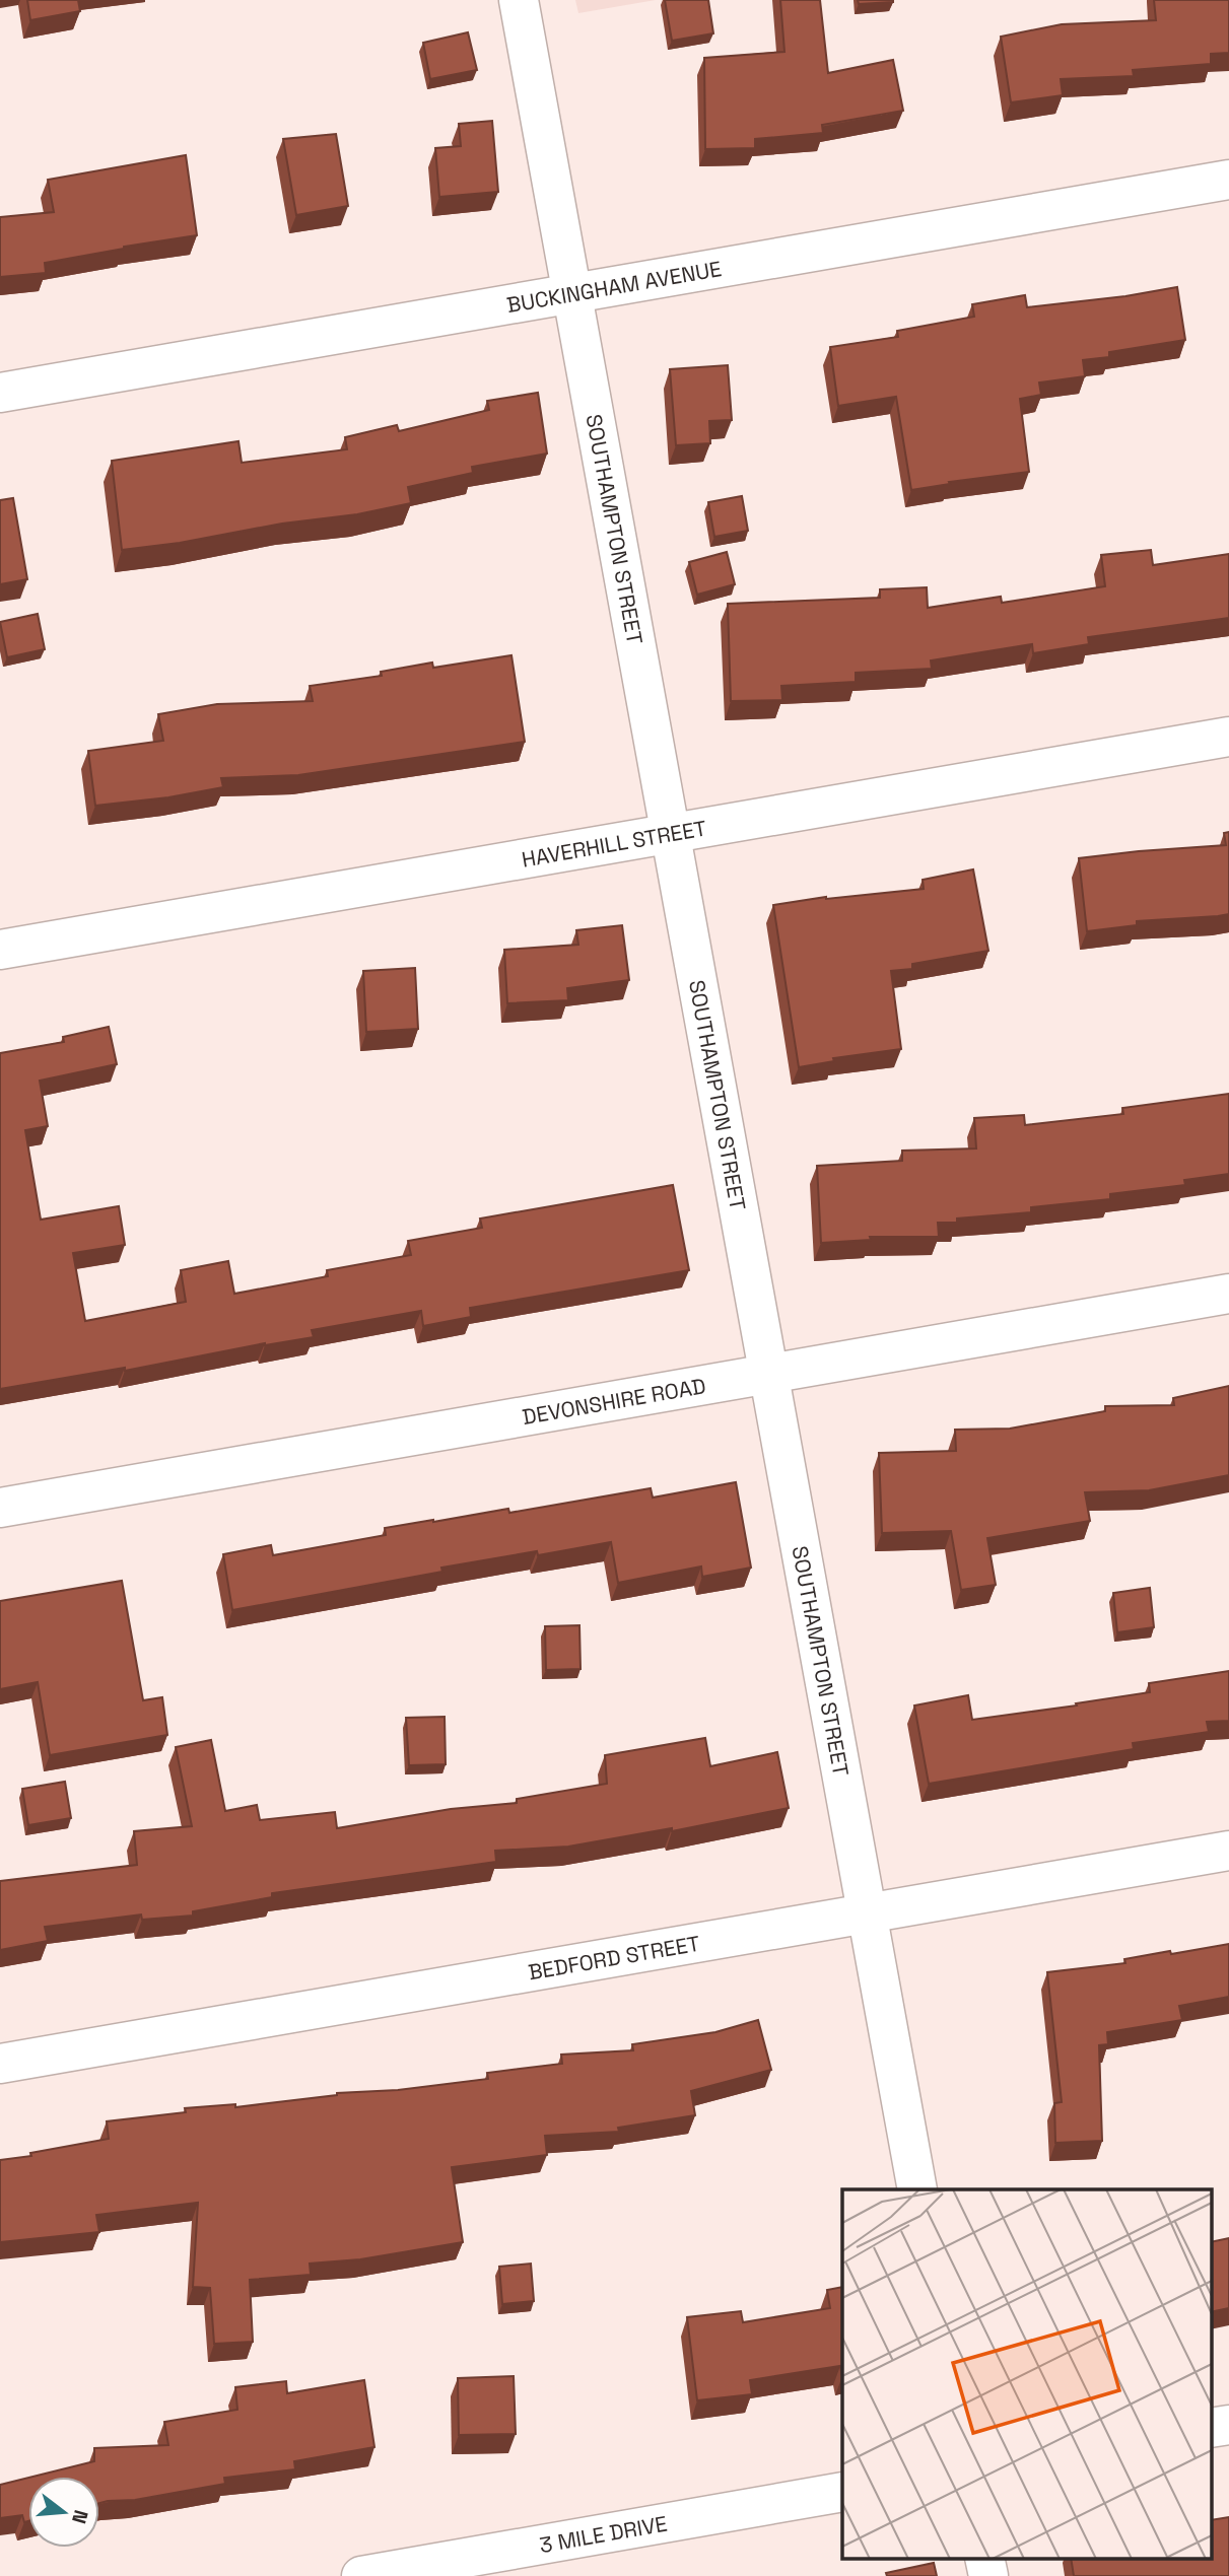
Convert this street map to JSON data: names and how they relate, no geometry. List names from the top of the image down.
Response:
{
  "streets": {
    "street": [
      "BUCKINGHAM AVENUE",
      "SOUTHAMPTON STREET",
      "HAVERHILL STREET",
      "DEVONSHIRE ROAD",
      "BEDFORD STREET",
      "3 MILE DRIVE"
    ]
  },
  "crossings": [
    ["BUCKINGHAM AVENUE", "SOUTHAMPTON STREET"],
    ["SOUTHAMPTON STREET", "HAVERHILL STREET"],
    ["SOUTHAMPTON STREET", "DEVONSHIRE ROAD"],
    ["SOUTHAMPTON STREET", "BEDFORD STREET"]
  ],
  "north": "right"
}
